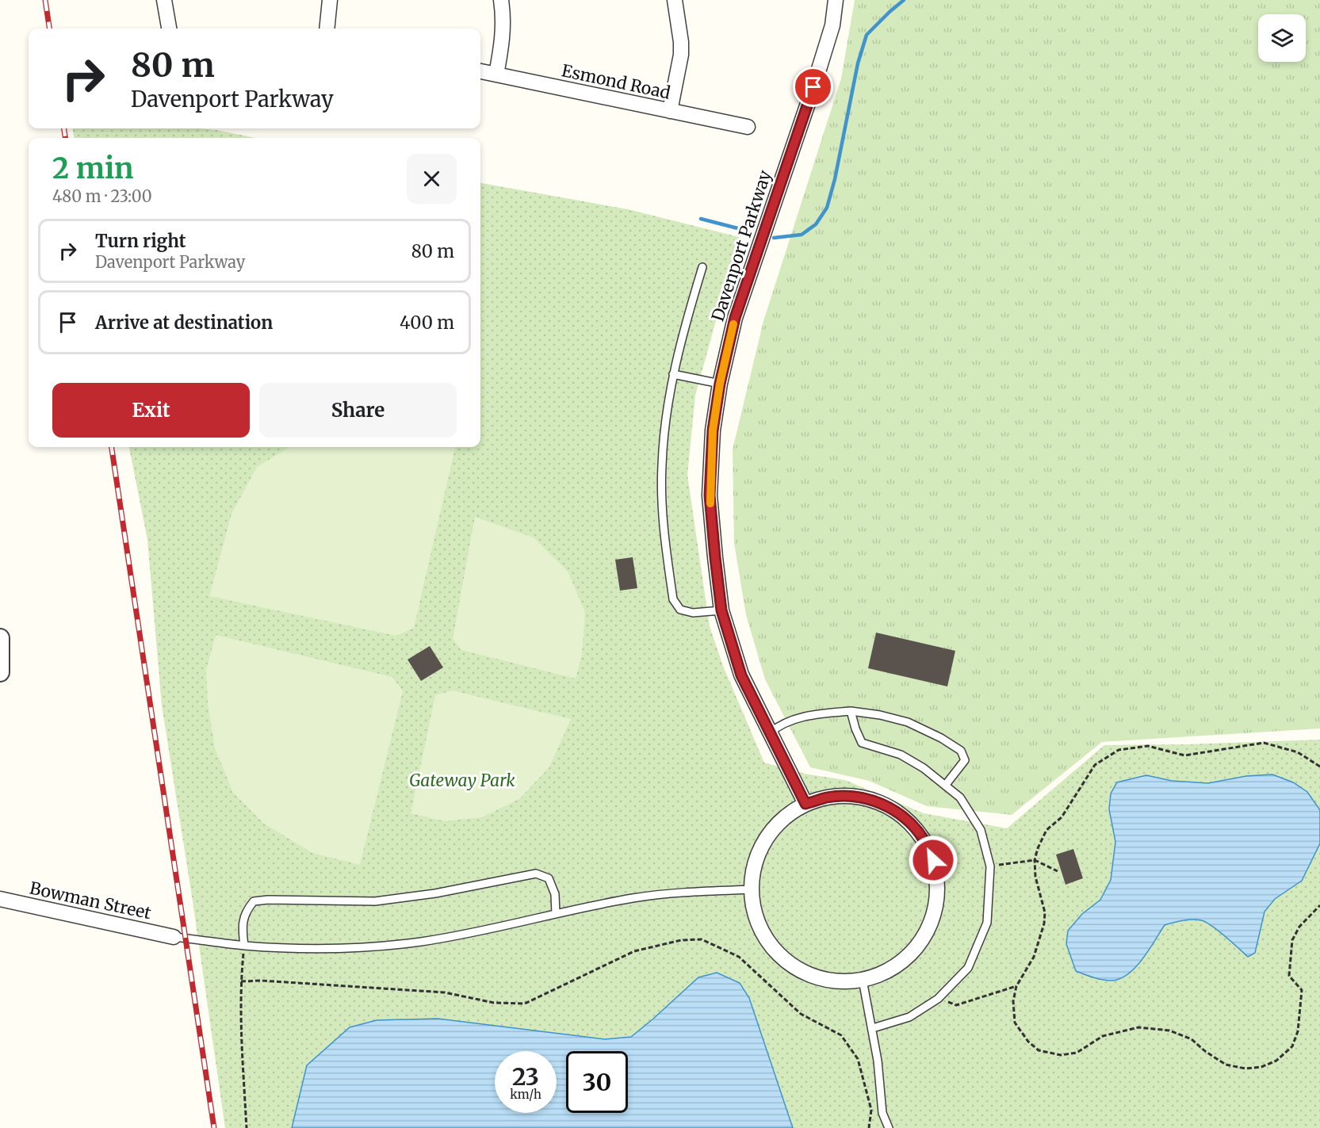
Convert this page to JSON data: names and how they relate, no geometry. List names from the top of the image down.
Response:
{
  "streets": {
    "street": ["Esmond Road", "Davenport Parkway", "Bowman Street"]
  },
  "parks": ["Gateway Park"],
  "page": {
    "turn": ["80 m", "Davenport Parkway"],
    "heading": ["2 min", "480 m · 23:00"],
    "list": [
      {
        "name": "Turn right",
        "note": "Davenport Parkway",
        "value": "80 m"
      },
      {
        "name": "Arrive at destination",
        "value": "400 m"
      }
    ],
    "buttons": ["Exit", "Share"],
    "speed": "23 km/h",
    "limit": "30"
  }
}
